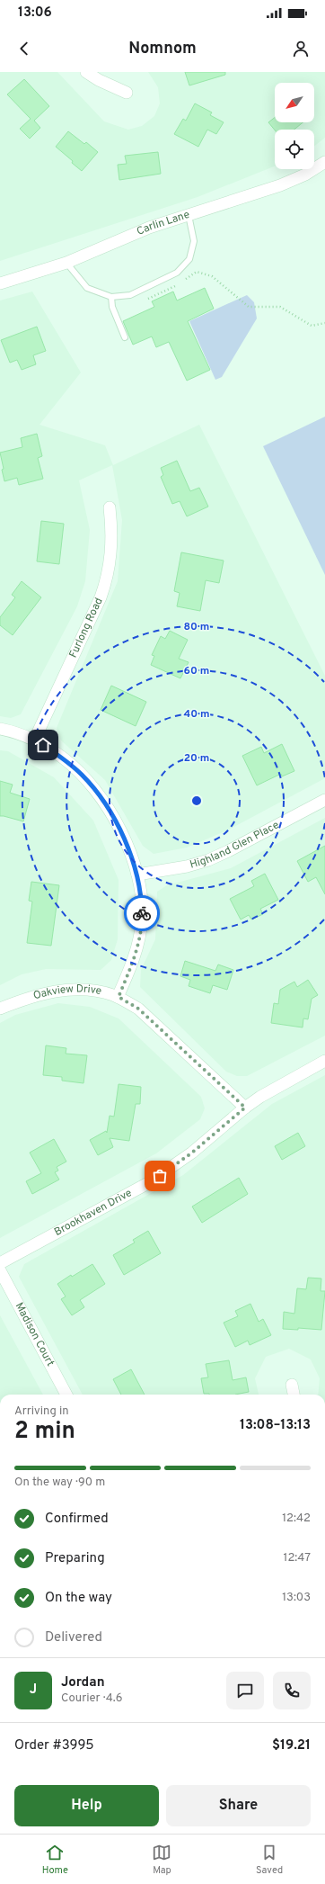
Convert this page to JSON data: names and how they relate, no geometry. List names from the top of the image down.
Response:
{
  "streets": {
    "street": [
      "Carlin Lane",
      "Furlong Road",
      "Highland Glen Place",
      "Oakview Drive",
      "Brookhaven Drive",
      "Madison Court"
    ]
  },
  "crossings": [
    ["Oakview Drive", "Brookhaven Drive"]
  ],
  "north": "bottom left",
  "page": {
    "status": "13:06",
    "header": "Nomnom",
    "heading": ["2 min", "Arriving in", "13:08–13:13"],
    "panel": [
      "Jordan",
      "Courier · 4.6",
      "Order #3995",
      "$19.21"
    ],
    "bar": "On the way · 90 m",
    "list": [
      ["Confirmed", "12:42"],
      ["Preparing", "12:47"],
      ["On the way", "13:03"],
      "Delivered"
    ],
    "round": "J",
    "buttons": ["Help", "Share"],
    "tabs": ["Home", "Map", "Saved"]
  },
  "rings": [
    "80 m",
    "60 m",
    "40 m",
    "20 m"
  ]
}
